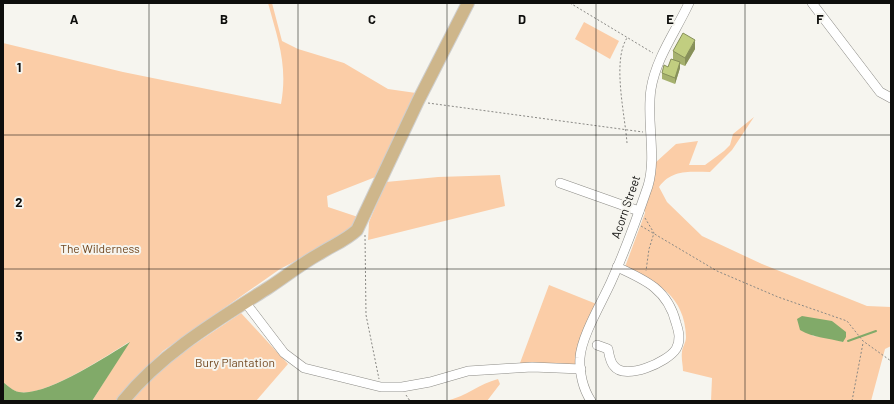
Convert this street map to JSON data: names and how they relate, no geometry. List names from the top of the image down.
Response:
{
  "streets": {
    "street": ["Acorn Street"]
  },
  "parks": ["The Wilderness", "Bury Plantation"],
  "grid": {
    "columns": [
      "A",
      "B",
      "C",
      "D",
      "E",
      "F"
    ],
    "rows": ["1", "2", "3"]
  }
}
